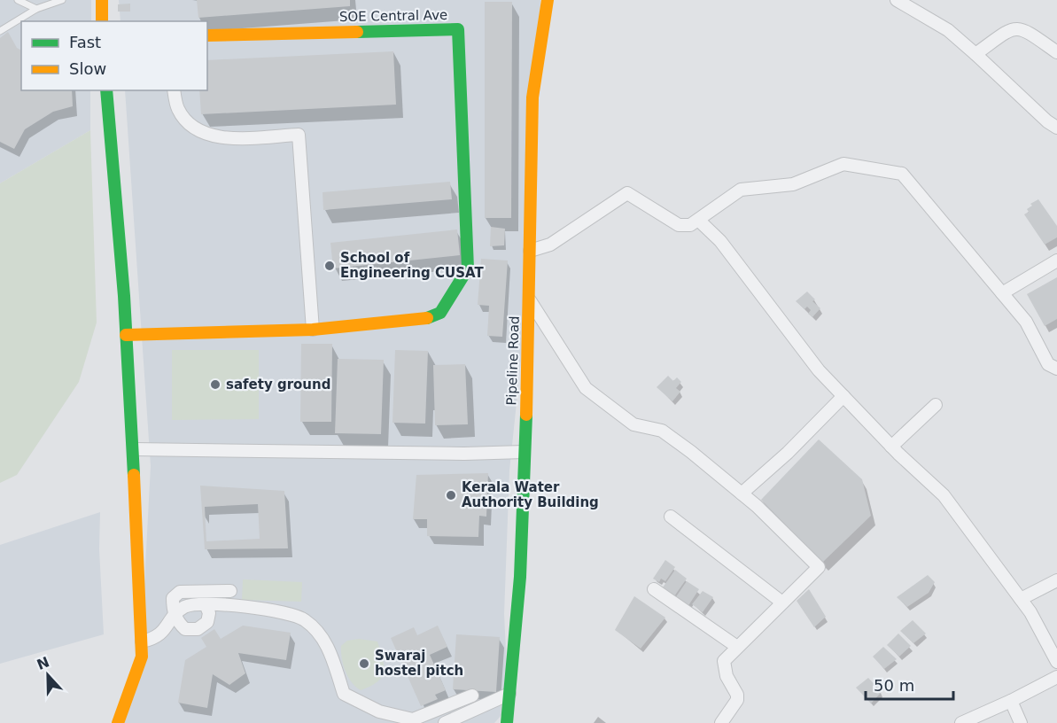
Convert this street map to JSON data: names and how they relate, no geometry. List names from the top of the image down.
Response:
{
  "streets": {
    "street": ["SOE Central Ave", "Pipeline Road"]
  },
  "places": [
    "School of Engineering CUSAT",
    "safety ground",
    "Kerala Water Authority Building",
    "Swaraj hostel pitch"
  ],
  "legend": ["Fast", "Slow"],
  "scale_bar": "50 m",
  "north": "top"
}
